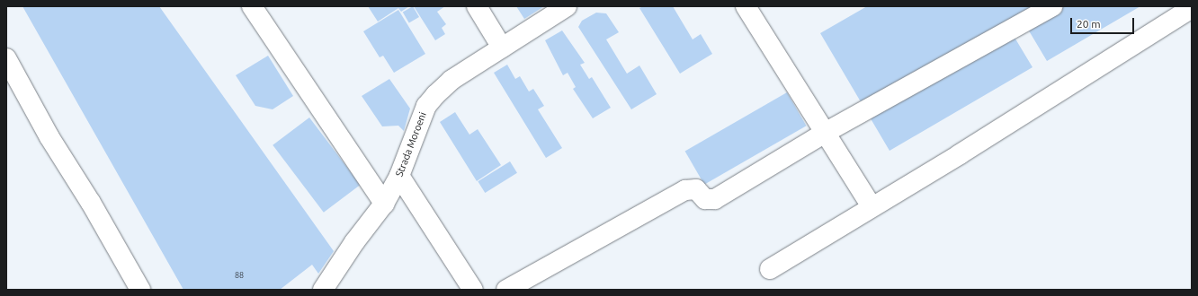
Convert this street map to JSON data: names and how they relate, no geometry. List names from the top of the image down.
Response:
{
  "streets": {
    "street": ["Strada Moroeni"]
  },
  "house_numbers": ["88"],
  "scale_bar": "20 m"
}
